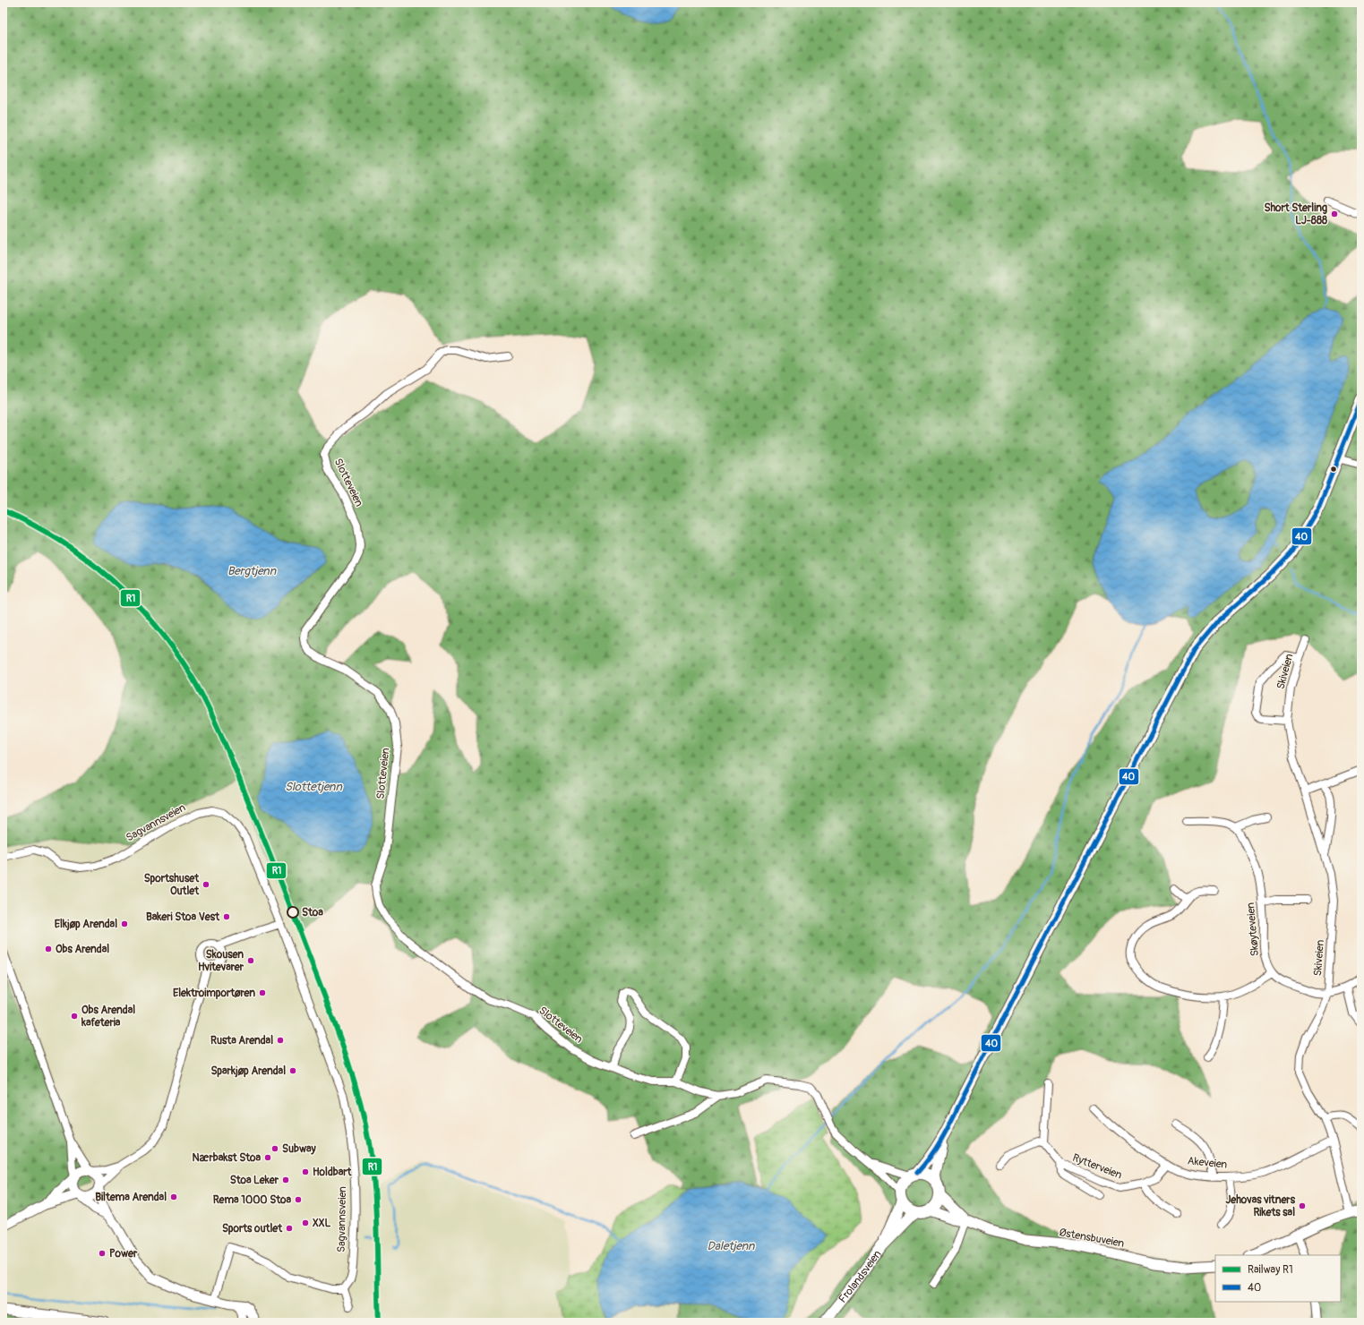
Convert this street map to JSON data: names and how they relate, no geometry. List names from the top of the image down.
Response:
{
  "streets": {
    "main road": ["Østensbuveien", "Frolandsveien"],
    "street": [
      "Slotteveien",
      "Skiveien",
      "Sagvannsveien",
      "Skøyteveien",
      "Akeveien",
      "Rytterveien"
    ]
  },
  "crossings": [
    ["Slotteveien", "Østensbuveien"],
    ["Slotteveien", "Frolandsveien"],
    ["Skiveien", "Akeveien"],
    ["Akeveien", "Rytterveien"],
    ["Østensbuveien", "Frolandsveien"]
  ],
  "water": ["Bergtjenn", "Slottetjenn", "Daletjenn"],
  "places": [
    "Short Sterling LJ-888",
    "Sportshuset Outlet",
    "Stoa",
    "Bakeri Stoa Vest",
    "Elkjøp Arendal",
    "Obs Arendal",
    "Skousen Hvitevarer",
    "Elektroimportøren",
    "Obs Arendal kafeteria",
    "Rusta Arendal",
    "Sparkjøp Arendal",
    "Subway",
    "Nærbakst Stoa",
    "Holdbart",
    "Stoa Leker",
    "Biltema Arendal",
    "Rema 1000 Stoa",
    "Jehovas vitners Rikets sal",
    "XXL",
    "Sports outlet",
    "Power"
  ],
  "lines": ["transit line 40", "rail line R1"],
  "legend": ["Railway R1", "40"]
}
